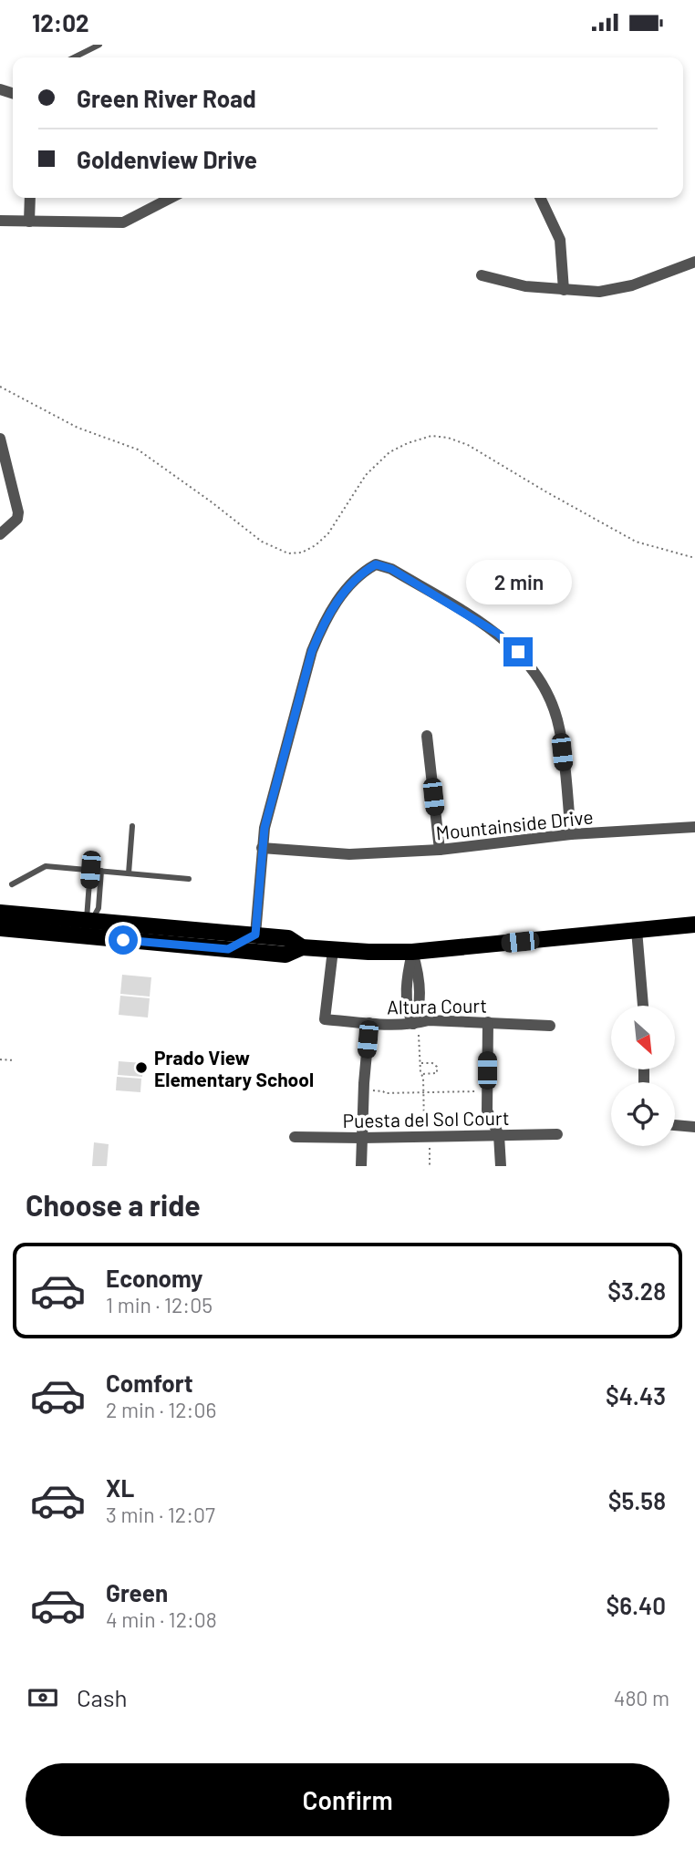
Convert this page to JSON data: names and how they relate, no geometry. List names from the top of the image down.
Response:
{
  "streets": {
    "street": ["Mountainside Drive", "Altura Court", "Puesta del Sol Court"]
  },
  "places": ["Prado View Elementary School"],
  "north": "bottom right",
  "page": {
    "status": "12:02",
    "banner": ["Green River Road", "Goldenview Drive"],
    "bubble": "2 min",
    "heading": "Choose a ride",
    "list": [
      {
        "name": "Economy",
        "note": "1 min · 12:05",
        "value": "$3.28"
      },
      {
        "name": "Comfort",
        "note": "2 min · 12:06",
        "value": "$4.43"
      },
      {
        "name": "XL",
        "note": "3 min · 12:07",
        "value": "$5.58"
      },
      {
        "name": "Green",
        "note": "4 min · 12:08",
        "value": "$6.40"
      }
    ],
    "pay": ["Cash", "480 m"],
    "buttons": "Confirm"
  }
}
